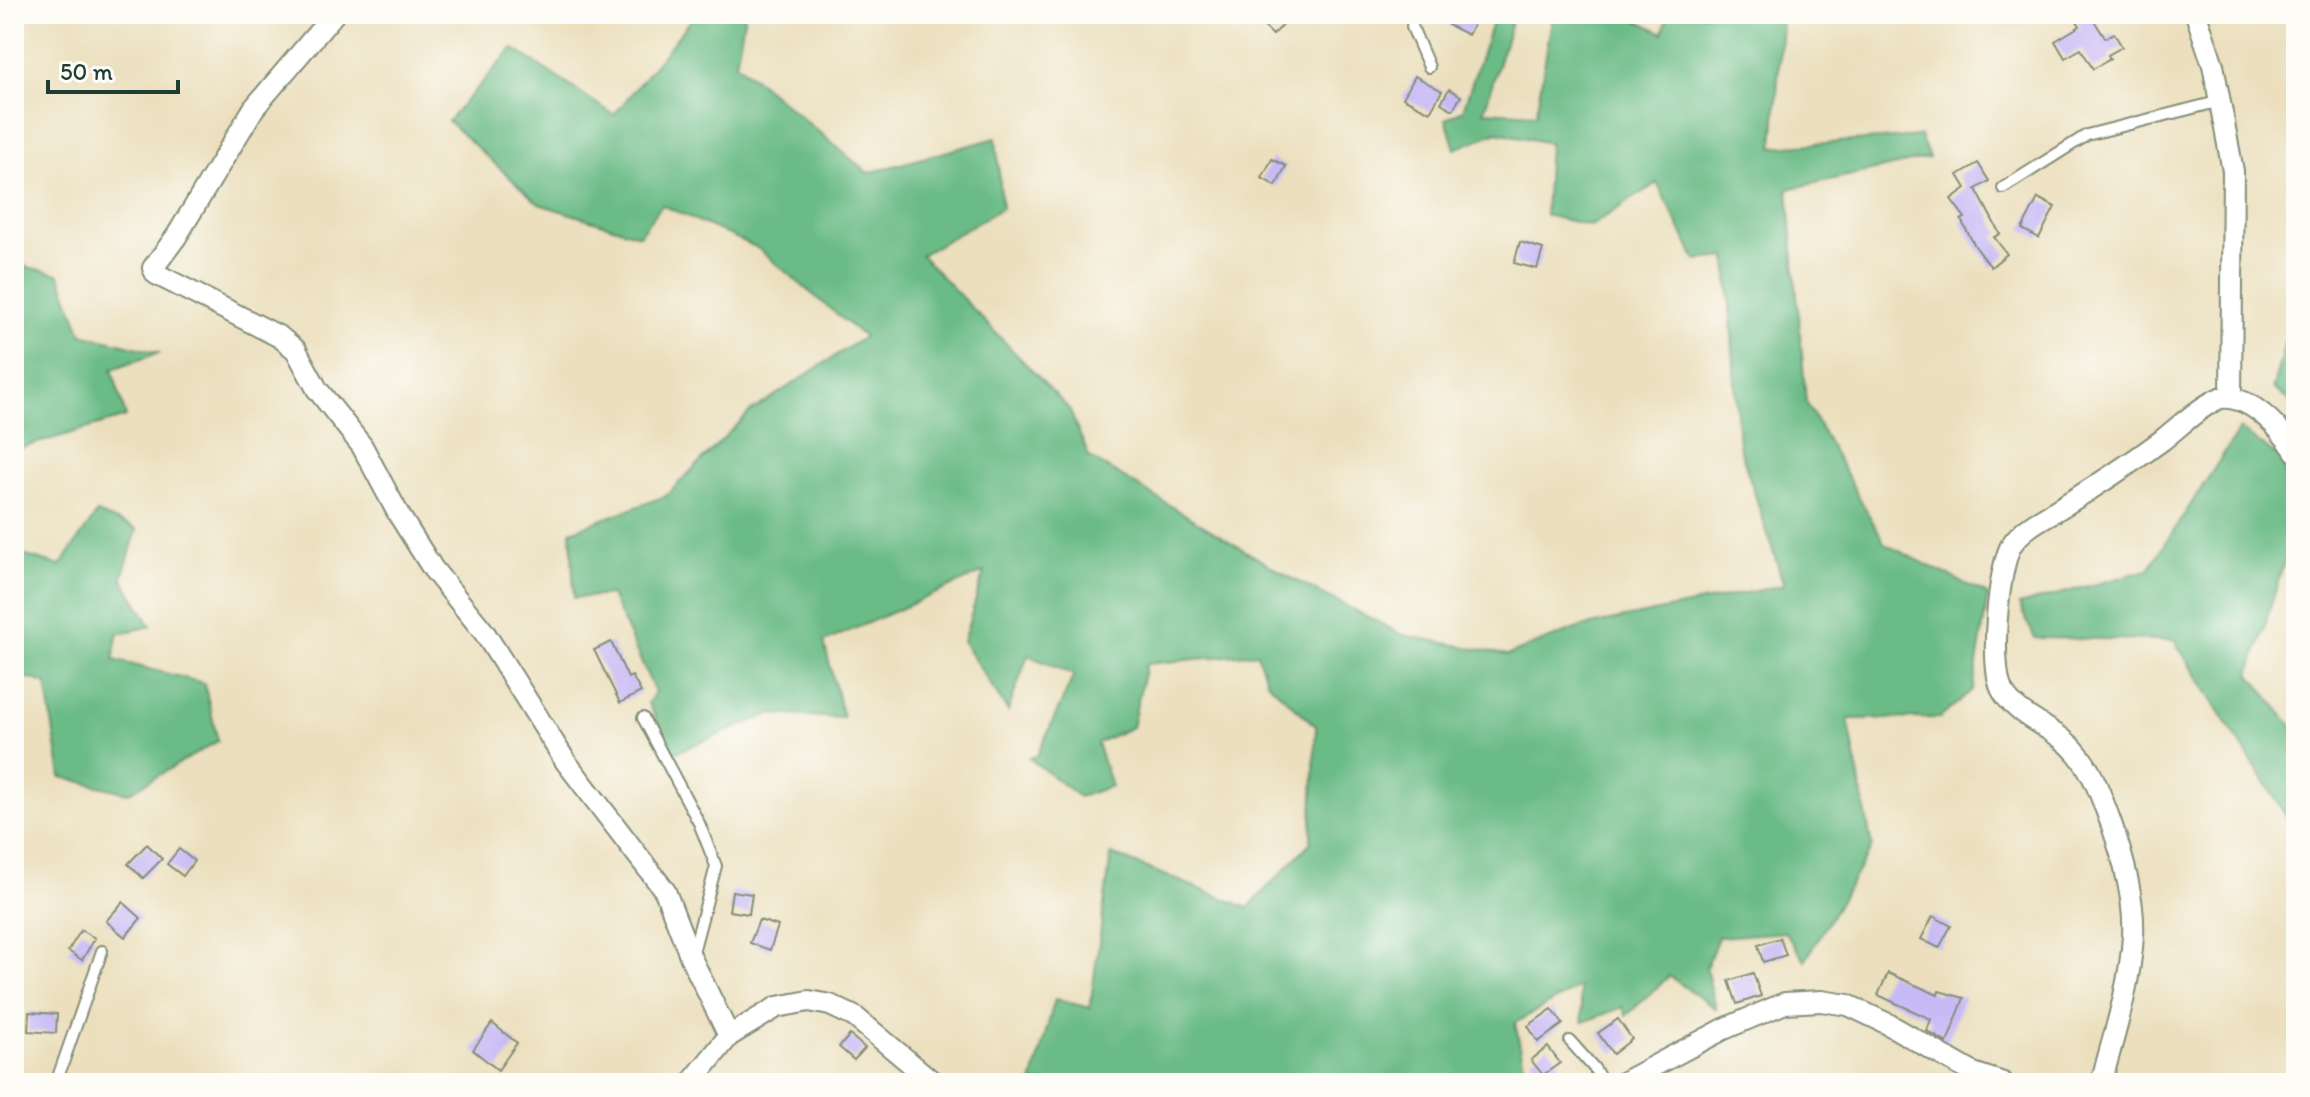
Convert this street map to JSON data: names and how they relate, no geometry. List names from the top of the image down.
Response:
{
  "scale_bar": "50 m"
}
